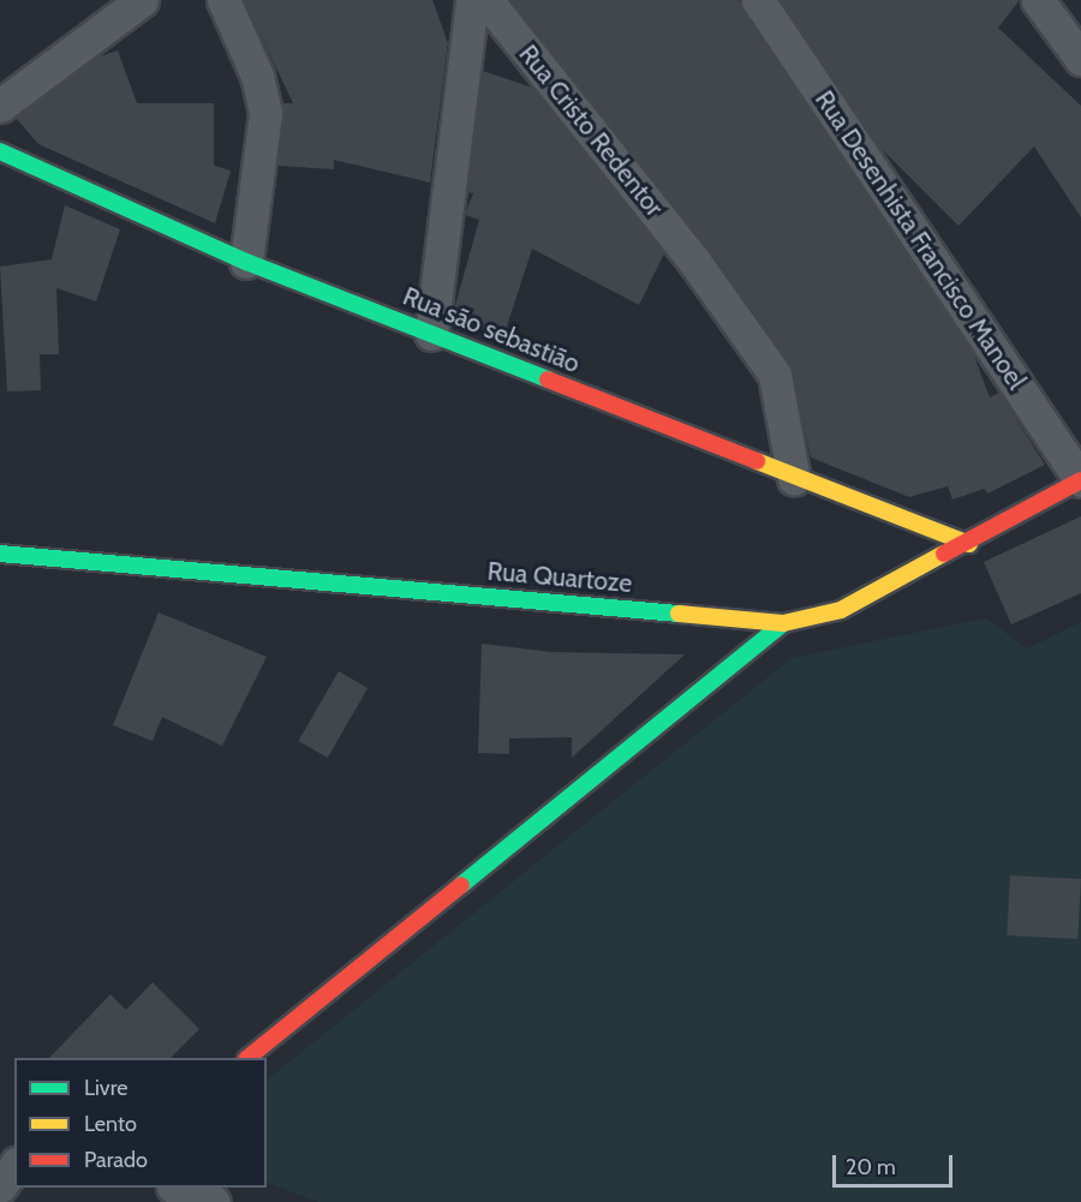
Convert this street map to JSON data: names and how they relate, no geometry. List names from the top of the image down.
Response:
{
  "streets": {
    "street": [
      "Rua Cristo Redentor",
      "Rua Desenhista Francisco Manoel",
      "Rua são sebastião",
      "Rua Quartoze"
    ]
  },
  "crossings": [
    ["Rua Cristo Redentor", "Rua são sebastião"],
    ["Rua Desenhista Francisco Manoel", "Rua Quartoze"],
    ["Rua são sebastião", "Rua Quartoze"]
  ],
  "legend": ["Livre", "Lento", "Parado"],
  "scale_bar": "20 m"
}
